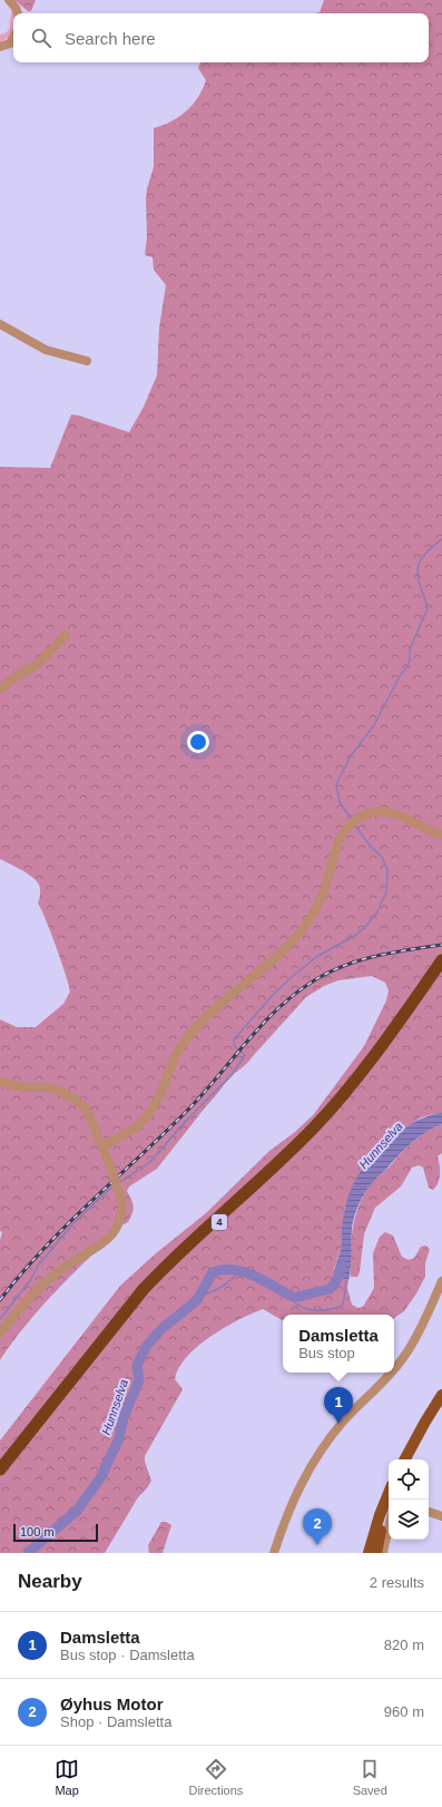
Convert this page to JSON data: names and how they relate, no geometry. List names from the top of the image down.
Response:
{
  "streets": {
    "highway": ["4"]
  },
  "water": ["Hunnselva"],
  "scale_bar": "100 m",
  "page": {
    "search": "Search here",
    "popup": ["Damsletta", "Bus stop"],
    "pins": ["1", "2"],
    "scale": "100 m",
    "heading": ["Nearby", "2 results"],
    "list": [
      {
        "mark": "1",
        "name": "Damsletta",
        "note": "Bus stop · Damsletta",
        "value": "820 m"
      },
      {
        "mark": "2",
        "name": "Øyhus Motor",
        "note": "Shop · Damsletta",
        "value": "960 m"
      }
    ],
    "nav": ["Map", "Directions", "Saved"]
  }
}
